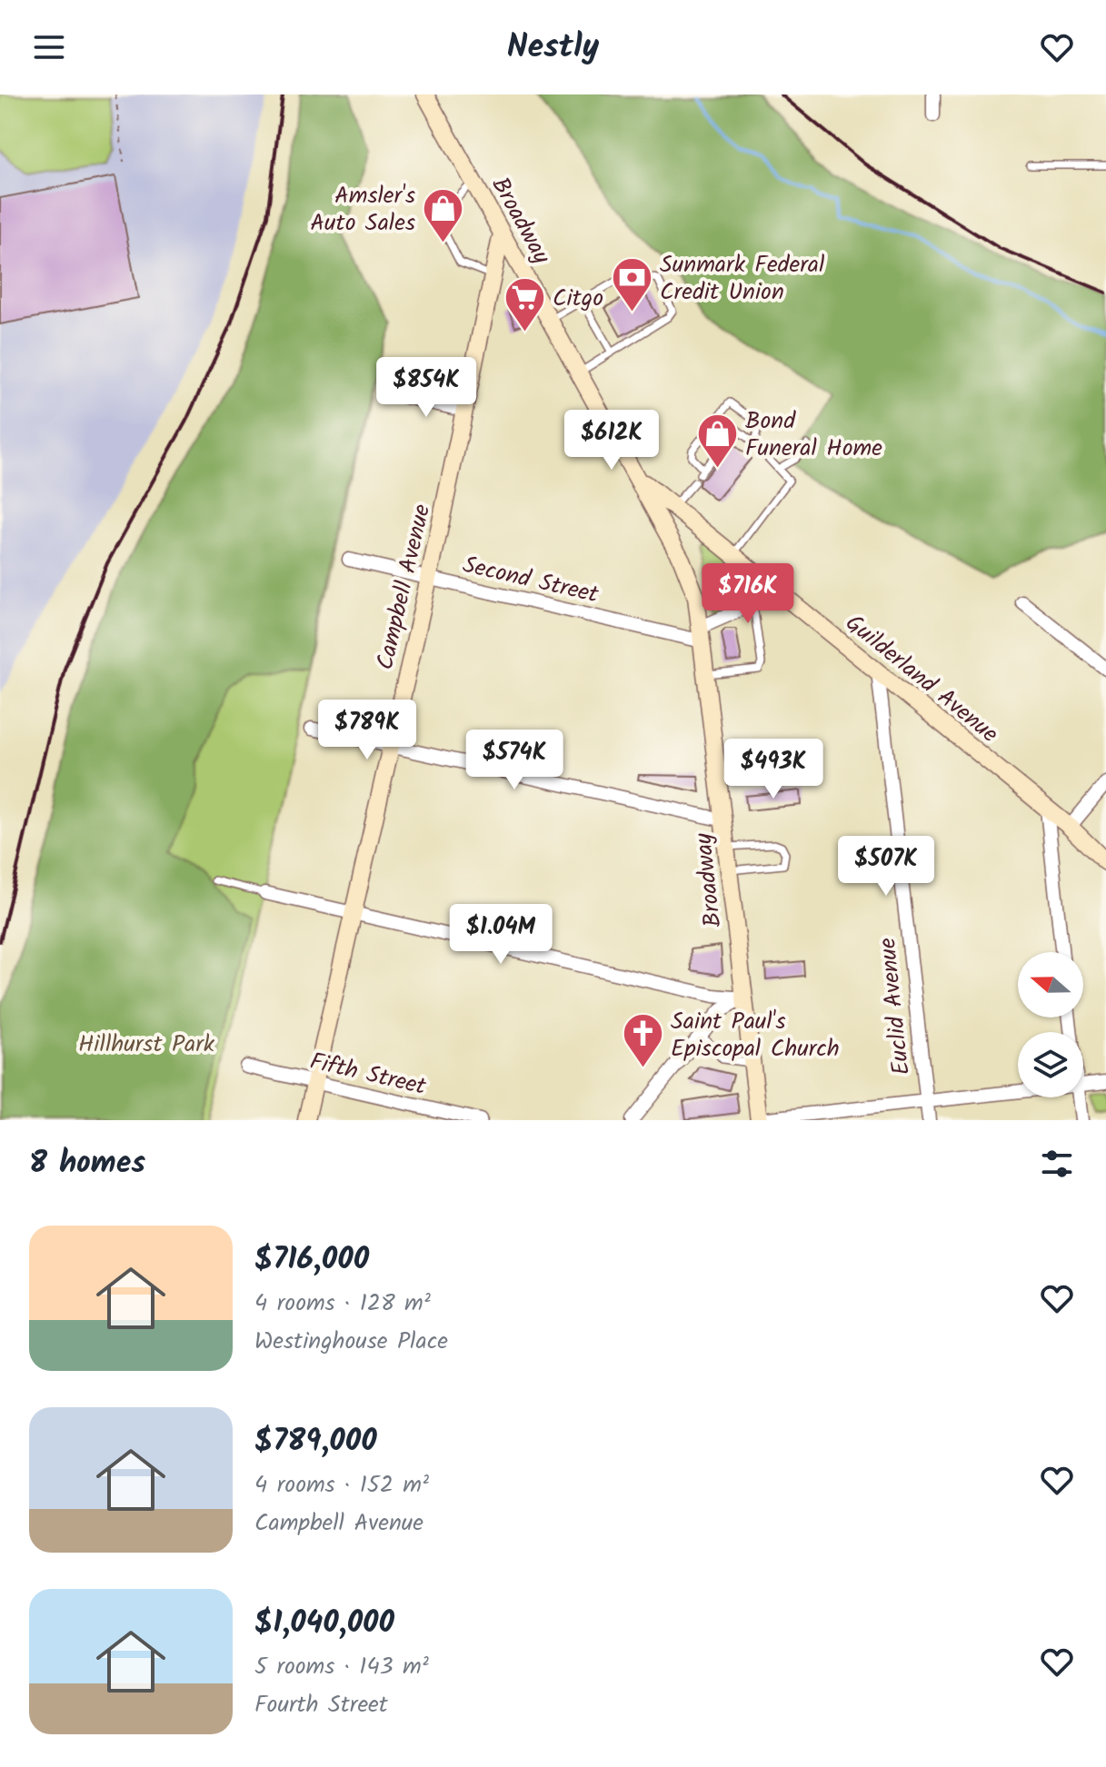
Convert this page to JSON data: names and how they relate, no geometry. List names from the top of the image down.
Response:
{
  "streets": {
    "street": [
      "Broadway",
      "Second Street",
      "Campbell Avenue",
      "Guilderland Avenue",
      "Euclid Avenue",
      "Fifth Street"
    ]
  },
  "crossings": [
    ["Broadway", "Second Street"],
    ["Broadway", "Campbell Avenue"],
    ["Broadway", "Guilderland Avenue"],
    ["Second Street", "Campbell Avenue"],
    ["Campbell Avenue", "Fifth Street"],
    ["Guilderland Avenue", "Euclid Avenue"]
  ],
  "parks": ["Hillhurst Park"],
  "places": {
    "shop": ["Amsler's Auto Sales", "Bond Funeral Home"],
    "bank": ["Sunmark Federal Credit Union"],
    "supermarket": ["Citgo"],
    "church": ["Saint Paul's Episcopal Church"]
  },
  "north": "left",
  "page": {
    "header": "Nestly",
    "price": [
      "$854K",
      "$612K",
      "$716K",
      "$789K",
      "$574K",
      "$493K",
      "$507K",
      "$1.04M"
    ],
    "heading": "8 homes",
    "list": [
      {
        "name": "$716,000",
        "note": "4 rooms · 128 m² · Westinghouse Place"
      },
      {
        "name": "$789,000",
        "note": "4 rooms · 152 m² · Campbell Avenue"
      },
      {
        "name": "$1,040,000",
        "note": "5 rooms · 143 m² · Fourth Street"
      }
    ]
  }
}
